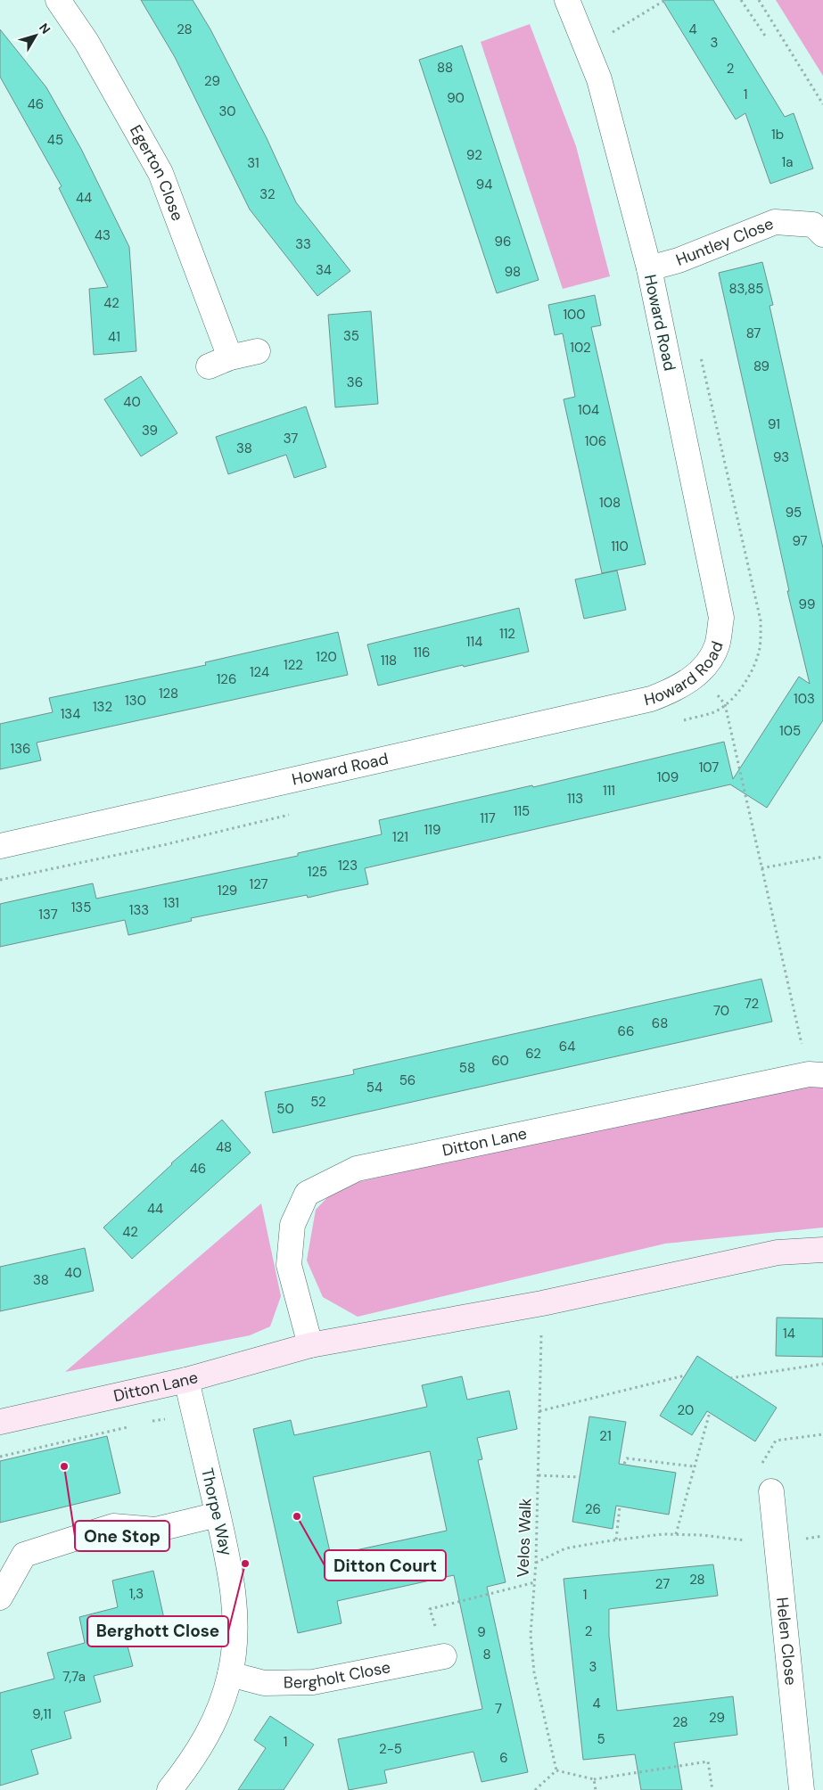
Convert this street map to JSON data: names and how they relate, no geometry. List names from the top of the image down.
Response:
{
  "streets": {
    "main road": ["Ditton Lane"],
    "street": [
      "Egerton Close",
      "Huntley Close",
      "Howard Road",
      "Thorpe Way",
      "Helen Close",
      "Bergholt Close"
    ],
    "path": ["Velos Walk"]
  },
  "crossings": [
    ["Huntley Close", "Howard Road"],
    ["Ditton Lane", "Thorpe Way"],
    ["Ditton Lane", "Velos Walk"],
    ["Thorpe Way", "Bergholt Close"]
  ],
  "places": ["One Stop", "Ditton Court", "Berghott Close"],
  "house_numbers": [
    "28",
    "4",
    "3",
    "88",
    "2",
    "29",
    "1",
    "90",
    "46",
    "30",
    "1b",
    "45",
    "92",
    "1a",
    "31",
    "94",
    "32",
    "44",
    "43",
    "96",
    "33",
    "34",
    "98",
    "83,85",
    "42",
    "100",
    "87",
    "35",
    "41",
    "102",
    "89",
    "36",
    "40",
    "104",
    "91",
    "39",
    "37",
    "106",
    "38",
    "93",
    "108",
    "95",
    "97",
    "110",
    "99",
    "112",
    "114",
    "116",
    "120",
    "118",
    "122",
    "124",
    "126",
    "128",
    "103",
    "130",
    "132",
    "134",
    "105",
    "136",
    "107",
    "109",
    "111",
    "113",
    "115",
    "117",
    "119",
    "121",
    "123",
    "125",
    "127",
    "129",
    "131",
    "135",
    "133",
    "137",
    "72",
    "70",
    "68",
    "66",
    "64",
    "62",
    "60",
    "58",
    "56",
    "54",
    "52",
    "50",
    "48",
    "46",
    "44",
    "42",
    "40",
    "38",
    "14",
    "20",
    "21",
    "26",
    "28",
    "27",
    "1,3",
    "1",
    "2",
    "9",
    "8",
    "3",
    "7,7a",
    "4",
    "7",
    "9,11",
    "29",
    "28",
    "5",
    "1",
    "2-5",
    "6"
  ],
  "north": "top right"
}
